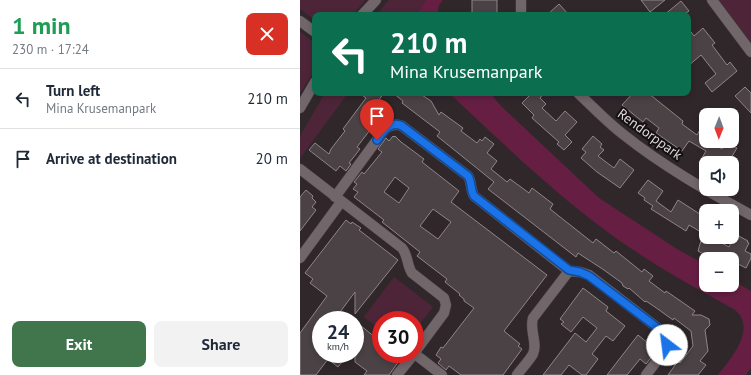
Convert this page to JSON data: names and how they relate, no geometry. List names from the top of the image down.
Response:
{
  "streets": {
    "street": ["Rendorppark"]
  },
  "north": "bottom",
  "page": {
    "heading": ["1 min", "230 m · 17:24"],
    "turn": ["210 m", "Mina Krusemanpark"],
    "list": [
      {
        "name": "Turn left",
        "note": "Mina Krusemanpark",
        "value": "210 m"
      },
      {
        "name": "Arrive at destination",
        "value": "20 m"
      }
    ],
    "map_buttons": ["+", "−"],
    "speed": "24 km/h",
    "limit": "30",
    "buttons": ["Exit", "Share"]
  }
}
